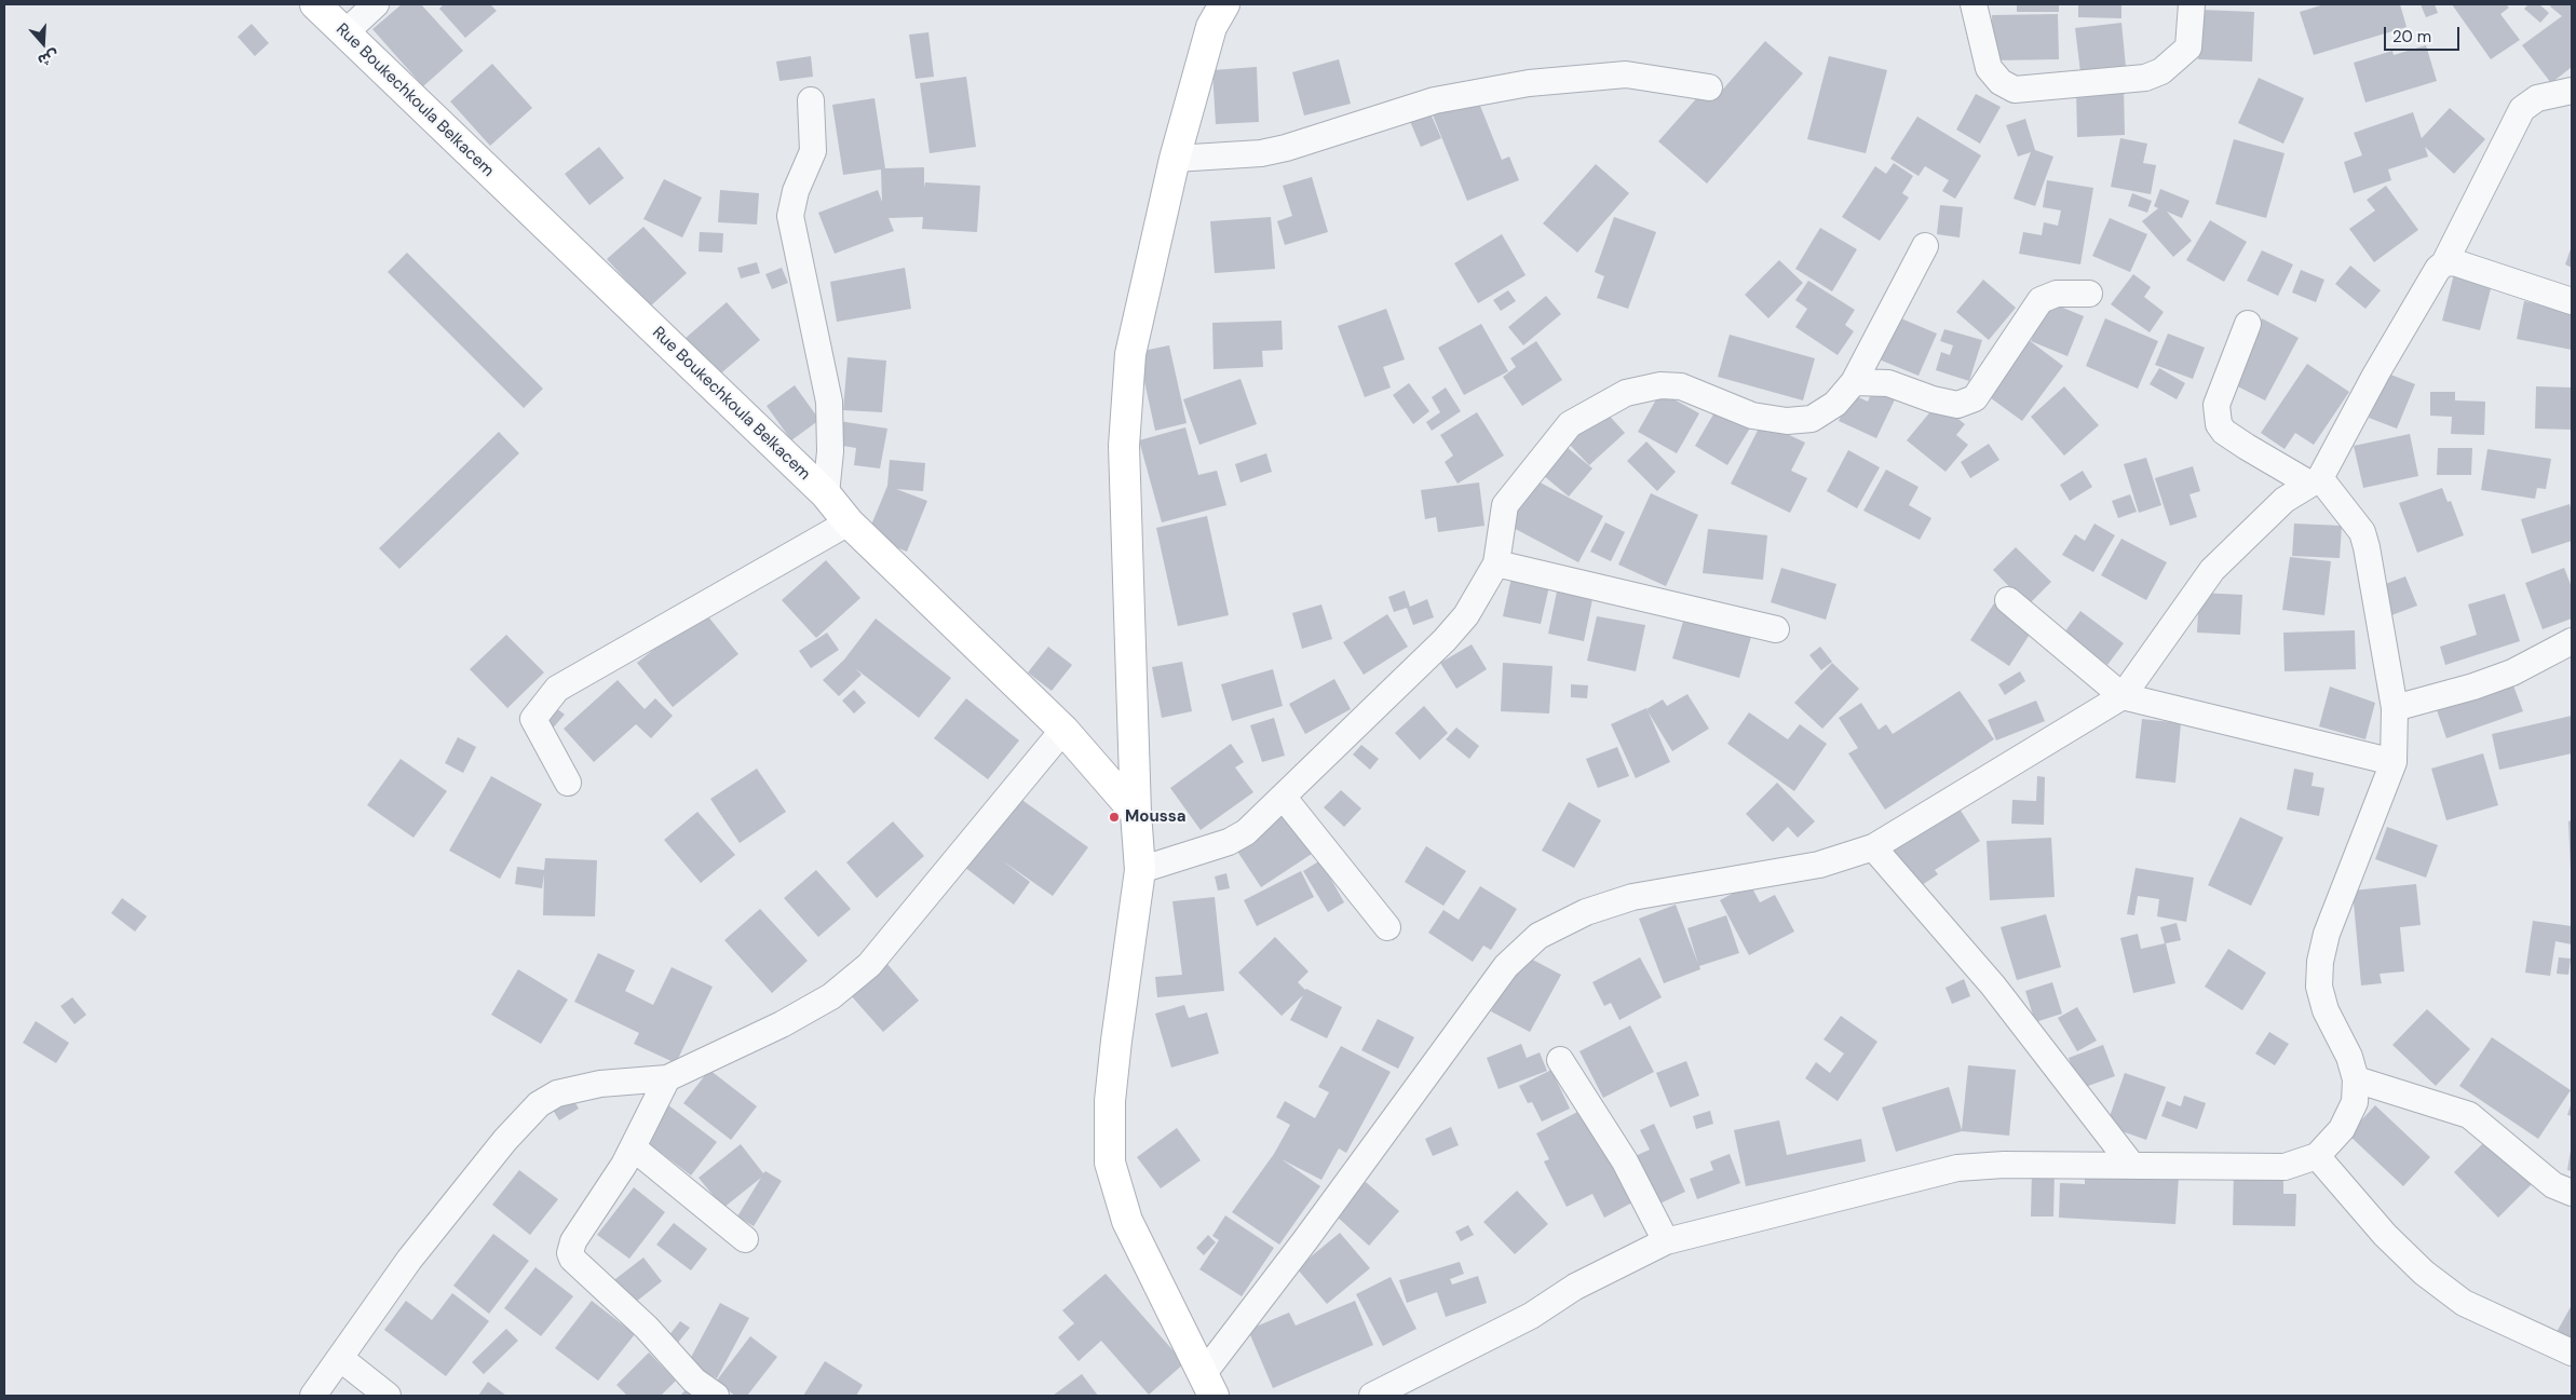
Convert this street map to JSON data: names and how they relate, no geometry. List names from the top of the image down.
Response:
{
  "streets": {
    "main road": ["Rue Boukechkoula Belkacem"]
  },
  "places": ["Moussa"],
  "scale_bar": "20 m",
  "north": "bottom"
}
